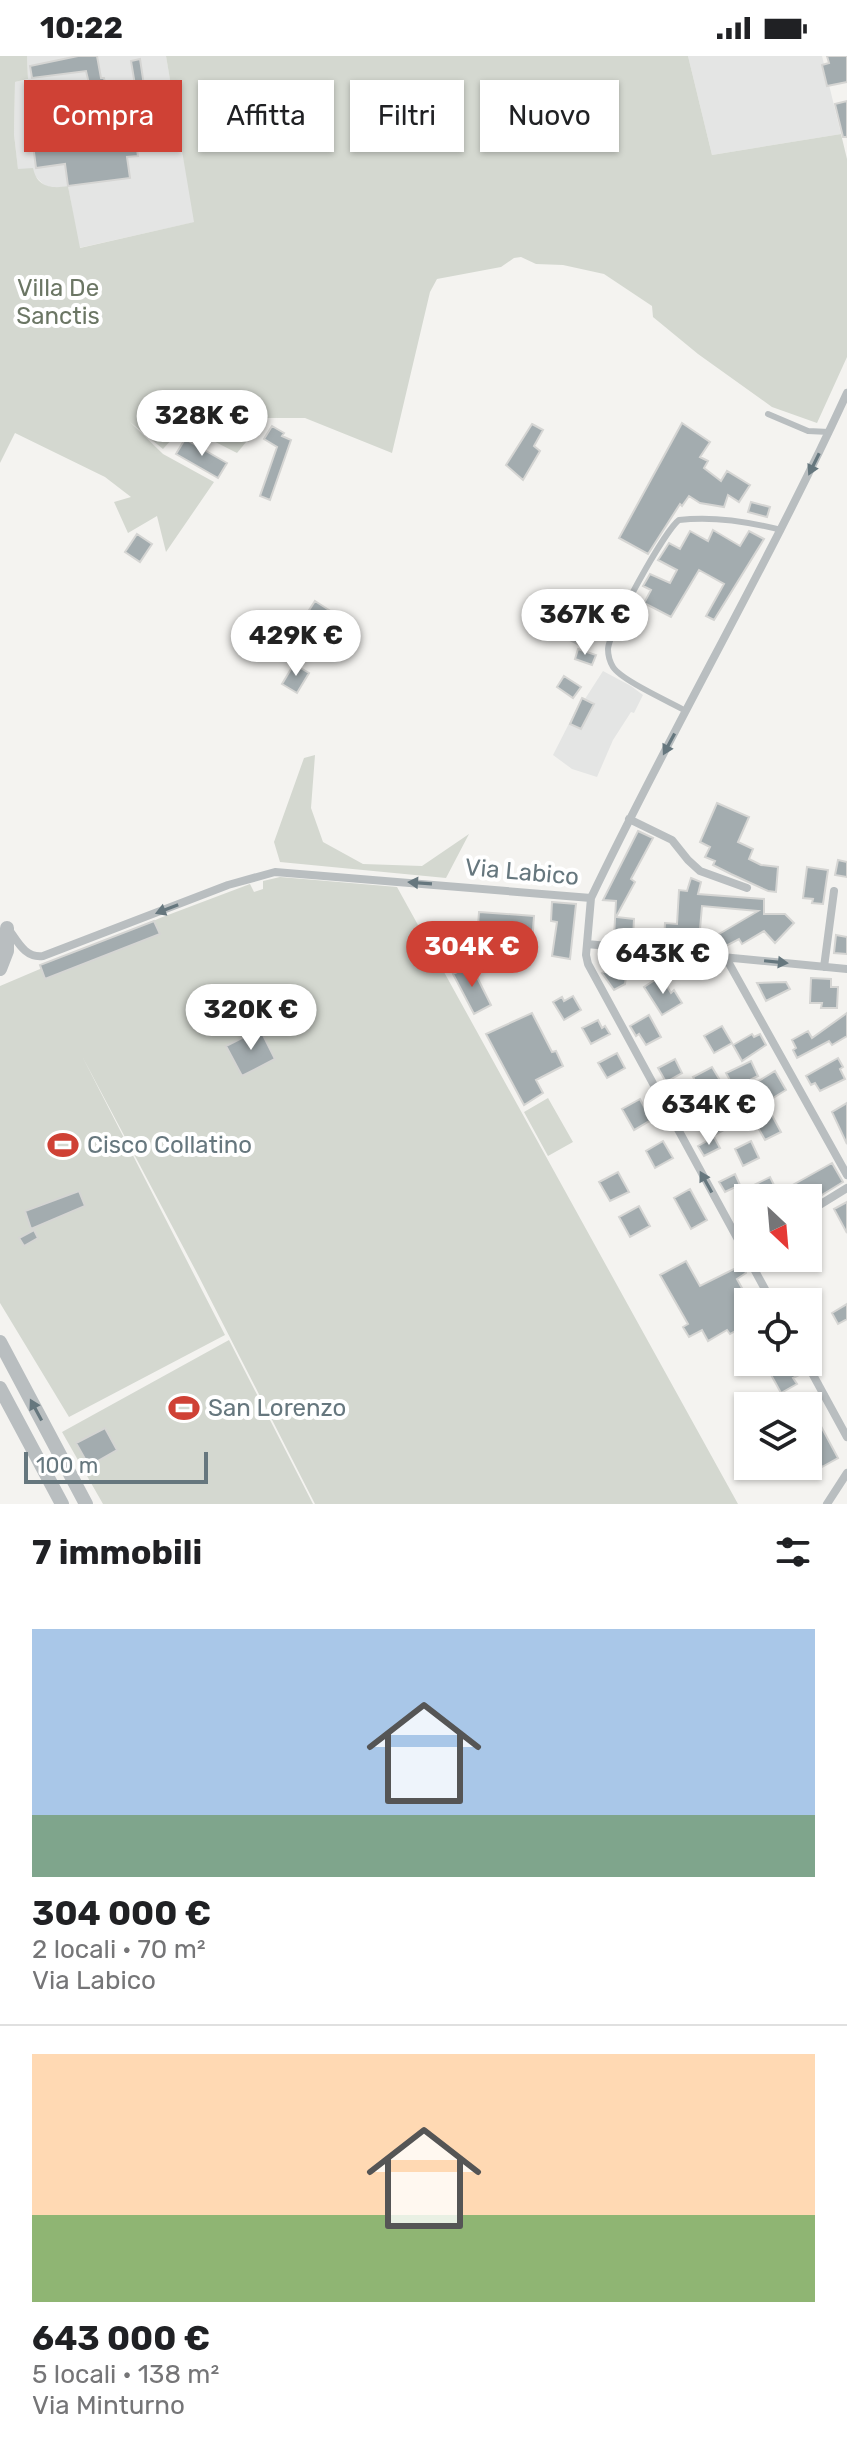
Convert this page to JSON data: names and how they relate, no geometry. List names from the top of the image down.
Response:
{
  "streets": {
    "street": ["Via Labico"]
  },
  "one_way": ["Via Labico"],
  "parks": ["Villa De Sanctis"],
  "places": {
    "sports": ["Cisco Collatino", "San Lorenzo"]
  },
  "scale_bar": "100 m",
  "north": "bottom right",
  "page": {
    "status": "10:22",
    "chip": [
      "Compra",
      "Affitta",
      "Filtri",
      "Nuovo"
    ],
    "price": [
      "328K €",
      "367K €",
      "429K €",
      "304K €",
      "643K €",
      "320K €",
      "634K €"
    ],
    "scale": "100 m",
    "heading": "7 immobili",
    "list": [
      {
        "name": "304 000 €",
        "note": "2 locali · 70 m² · Via Labico"
      },
      {
        "name": "643 000 €",
        "note": "5 locali · 138 m² · Via Minturno"
      }
    ]
  }
}
